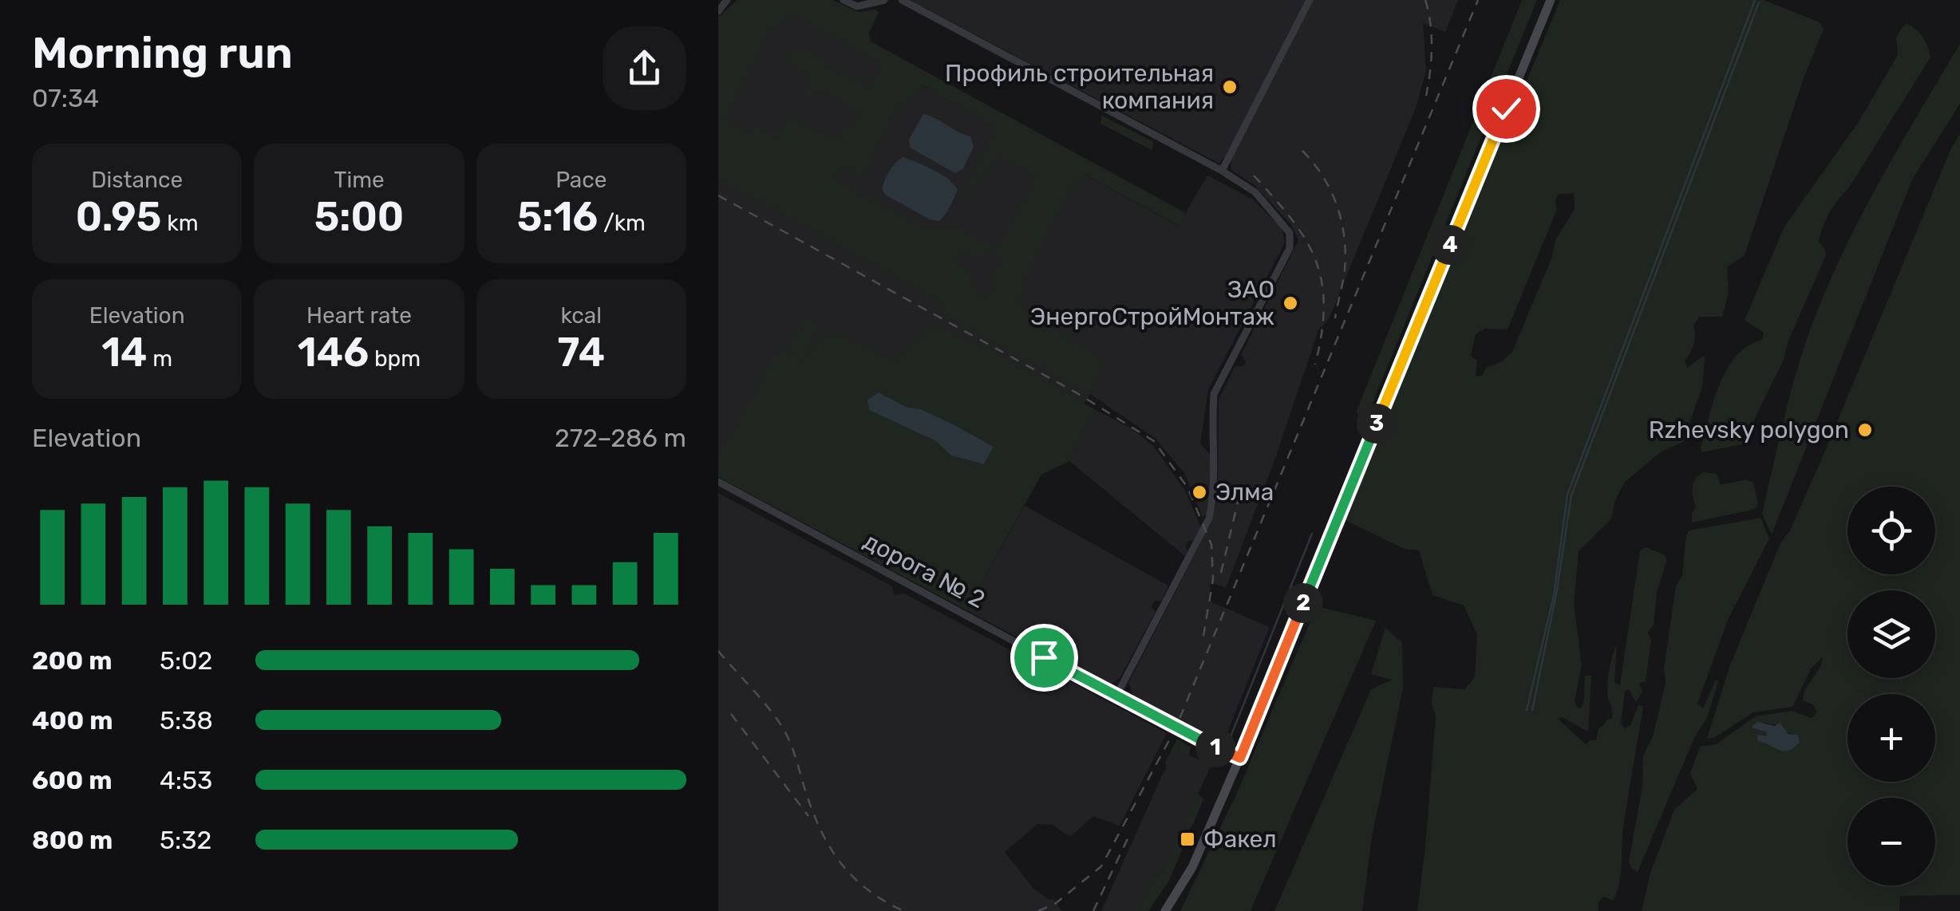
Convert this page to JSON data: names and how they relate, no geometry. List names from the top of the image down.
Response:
{
  "streets": {
    "street": ["дорога № 2"]
  },
  "places": {
    "other": [
      "Профиль строительная компания",
      "ЗАО ЭнергоСтройМонтаж",
      "Rzhevsky polygon",
      "Элма"
    ],
    "transit": ["Факел"]
  },
  "page": {
    "heading": ["Morning run", "07:34"],
    "stats": [
      ["Distance", "0.95 km"],
      ["Time", "5:00"],
      ["Pace", "5:16 /km"],
      ["Elevation", "14 m"],
      ["Heart rate", "146 bpm"],
      ["kcal", "74"]
    ],
    "pins": [
      "4",
      "3",
      "2",
      "1"
    ],
    "chart": ["Elevation", "272–286 m"],
    "map_buttons": ["+", "−"],
    "list": [
      {
        "name": "200 m",
        "note": "5:02"
      },
      {
        "name": "400 m",
        "note": "5:38"
      },
      {
        "name": "600 m",
        "note": "4:53"
      },
      {
        "name": "800 m",
        "note": "5:32"
      }
    ]
  }
}
